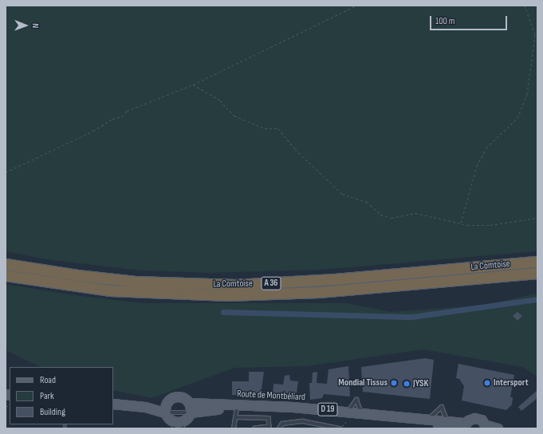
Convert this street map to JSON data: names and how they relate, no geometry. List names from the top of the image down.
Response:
{
  "streets": {
    "highway": ["La Comtoise", "A 36"],
    "main road": ["Route de Montbéliard", "D 19"]
  },
  "places": ["Mondial Tissus", "Intersport", "JYSK"],
  "legend": ["Road", "Park", "Building"],
  "scale_bar": "100 m",
  "north": "right"
}
